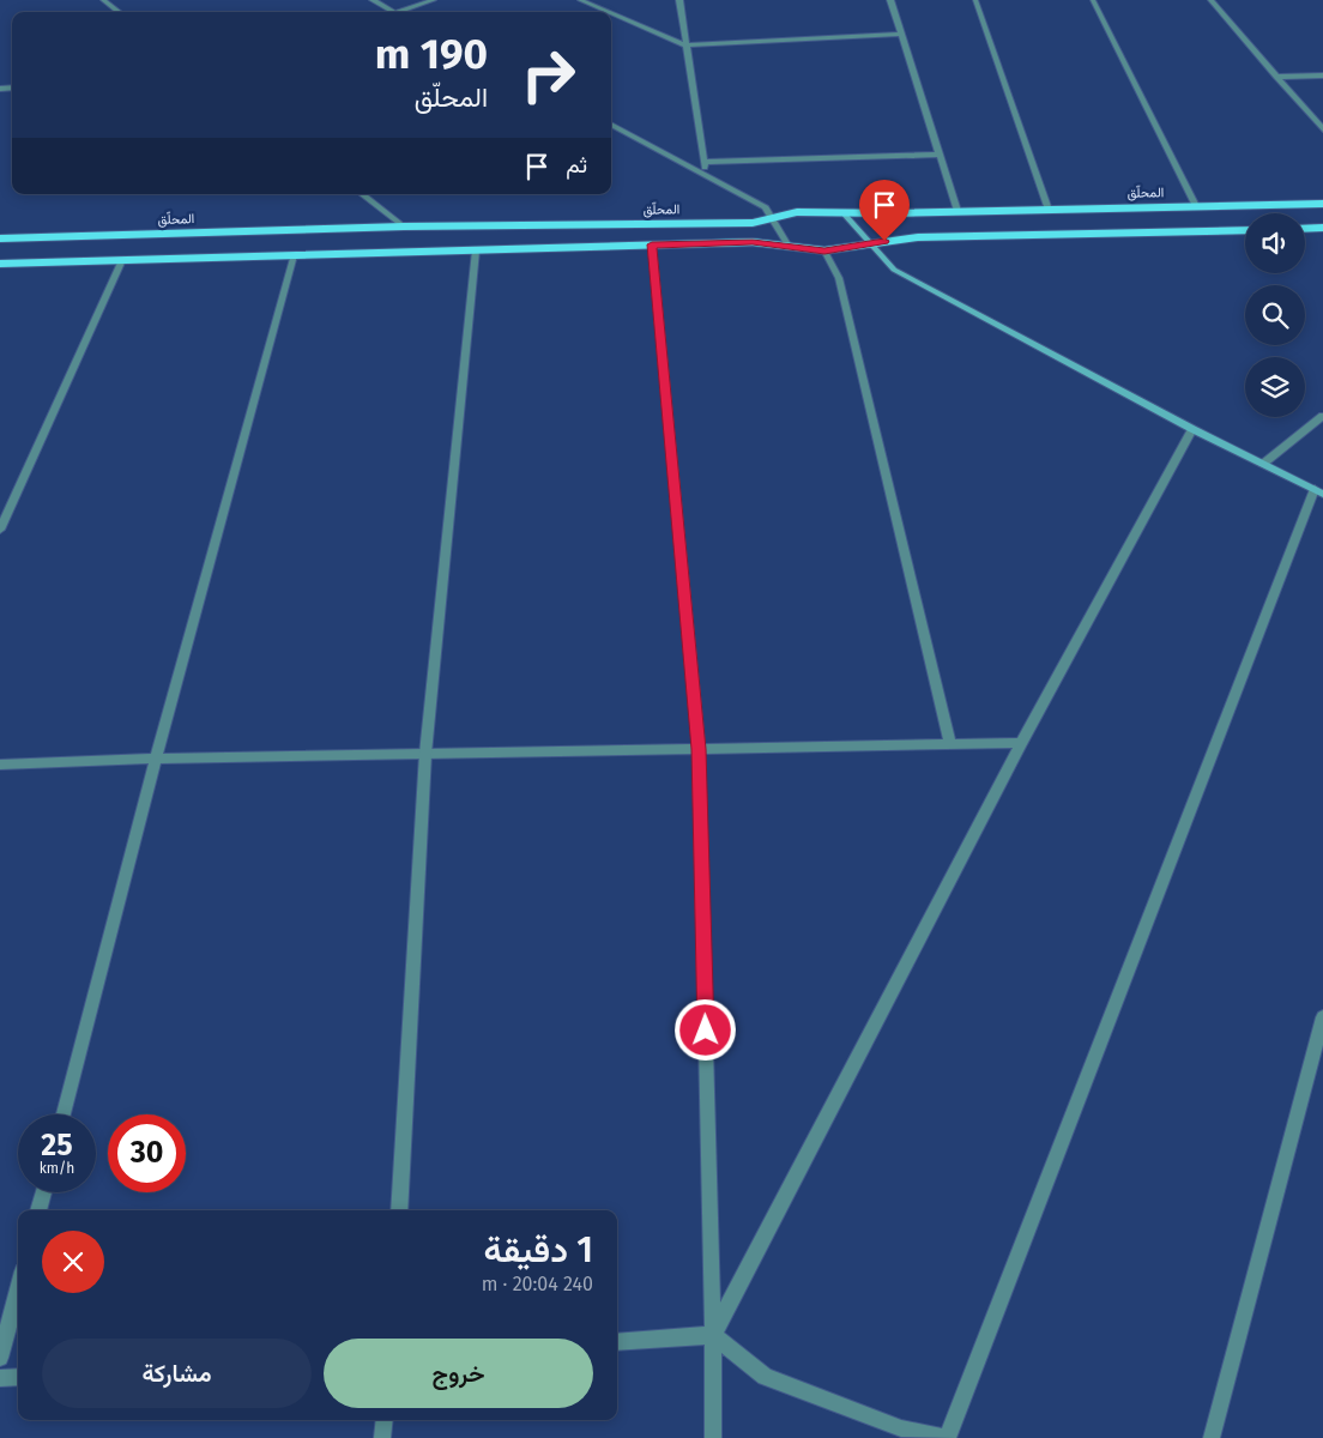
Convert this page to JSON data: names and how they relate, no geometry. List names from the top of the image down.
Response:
{
  "streets": {
    "highway": ["المحلّق"]
  },
  "page": {
    "turn": ["190 m", "المحلّق"],
    "then": "ثم",
    "speed": "25 km/h",
    "limit": "30",
    "heading": ["1 دقيقة", "240 m · 20:04"],
    "buttons": ["خروج", "مشاركة"]
  }
}
